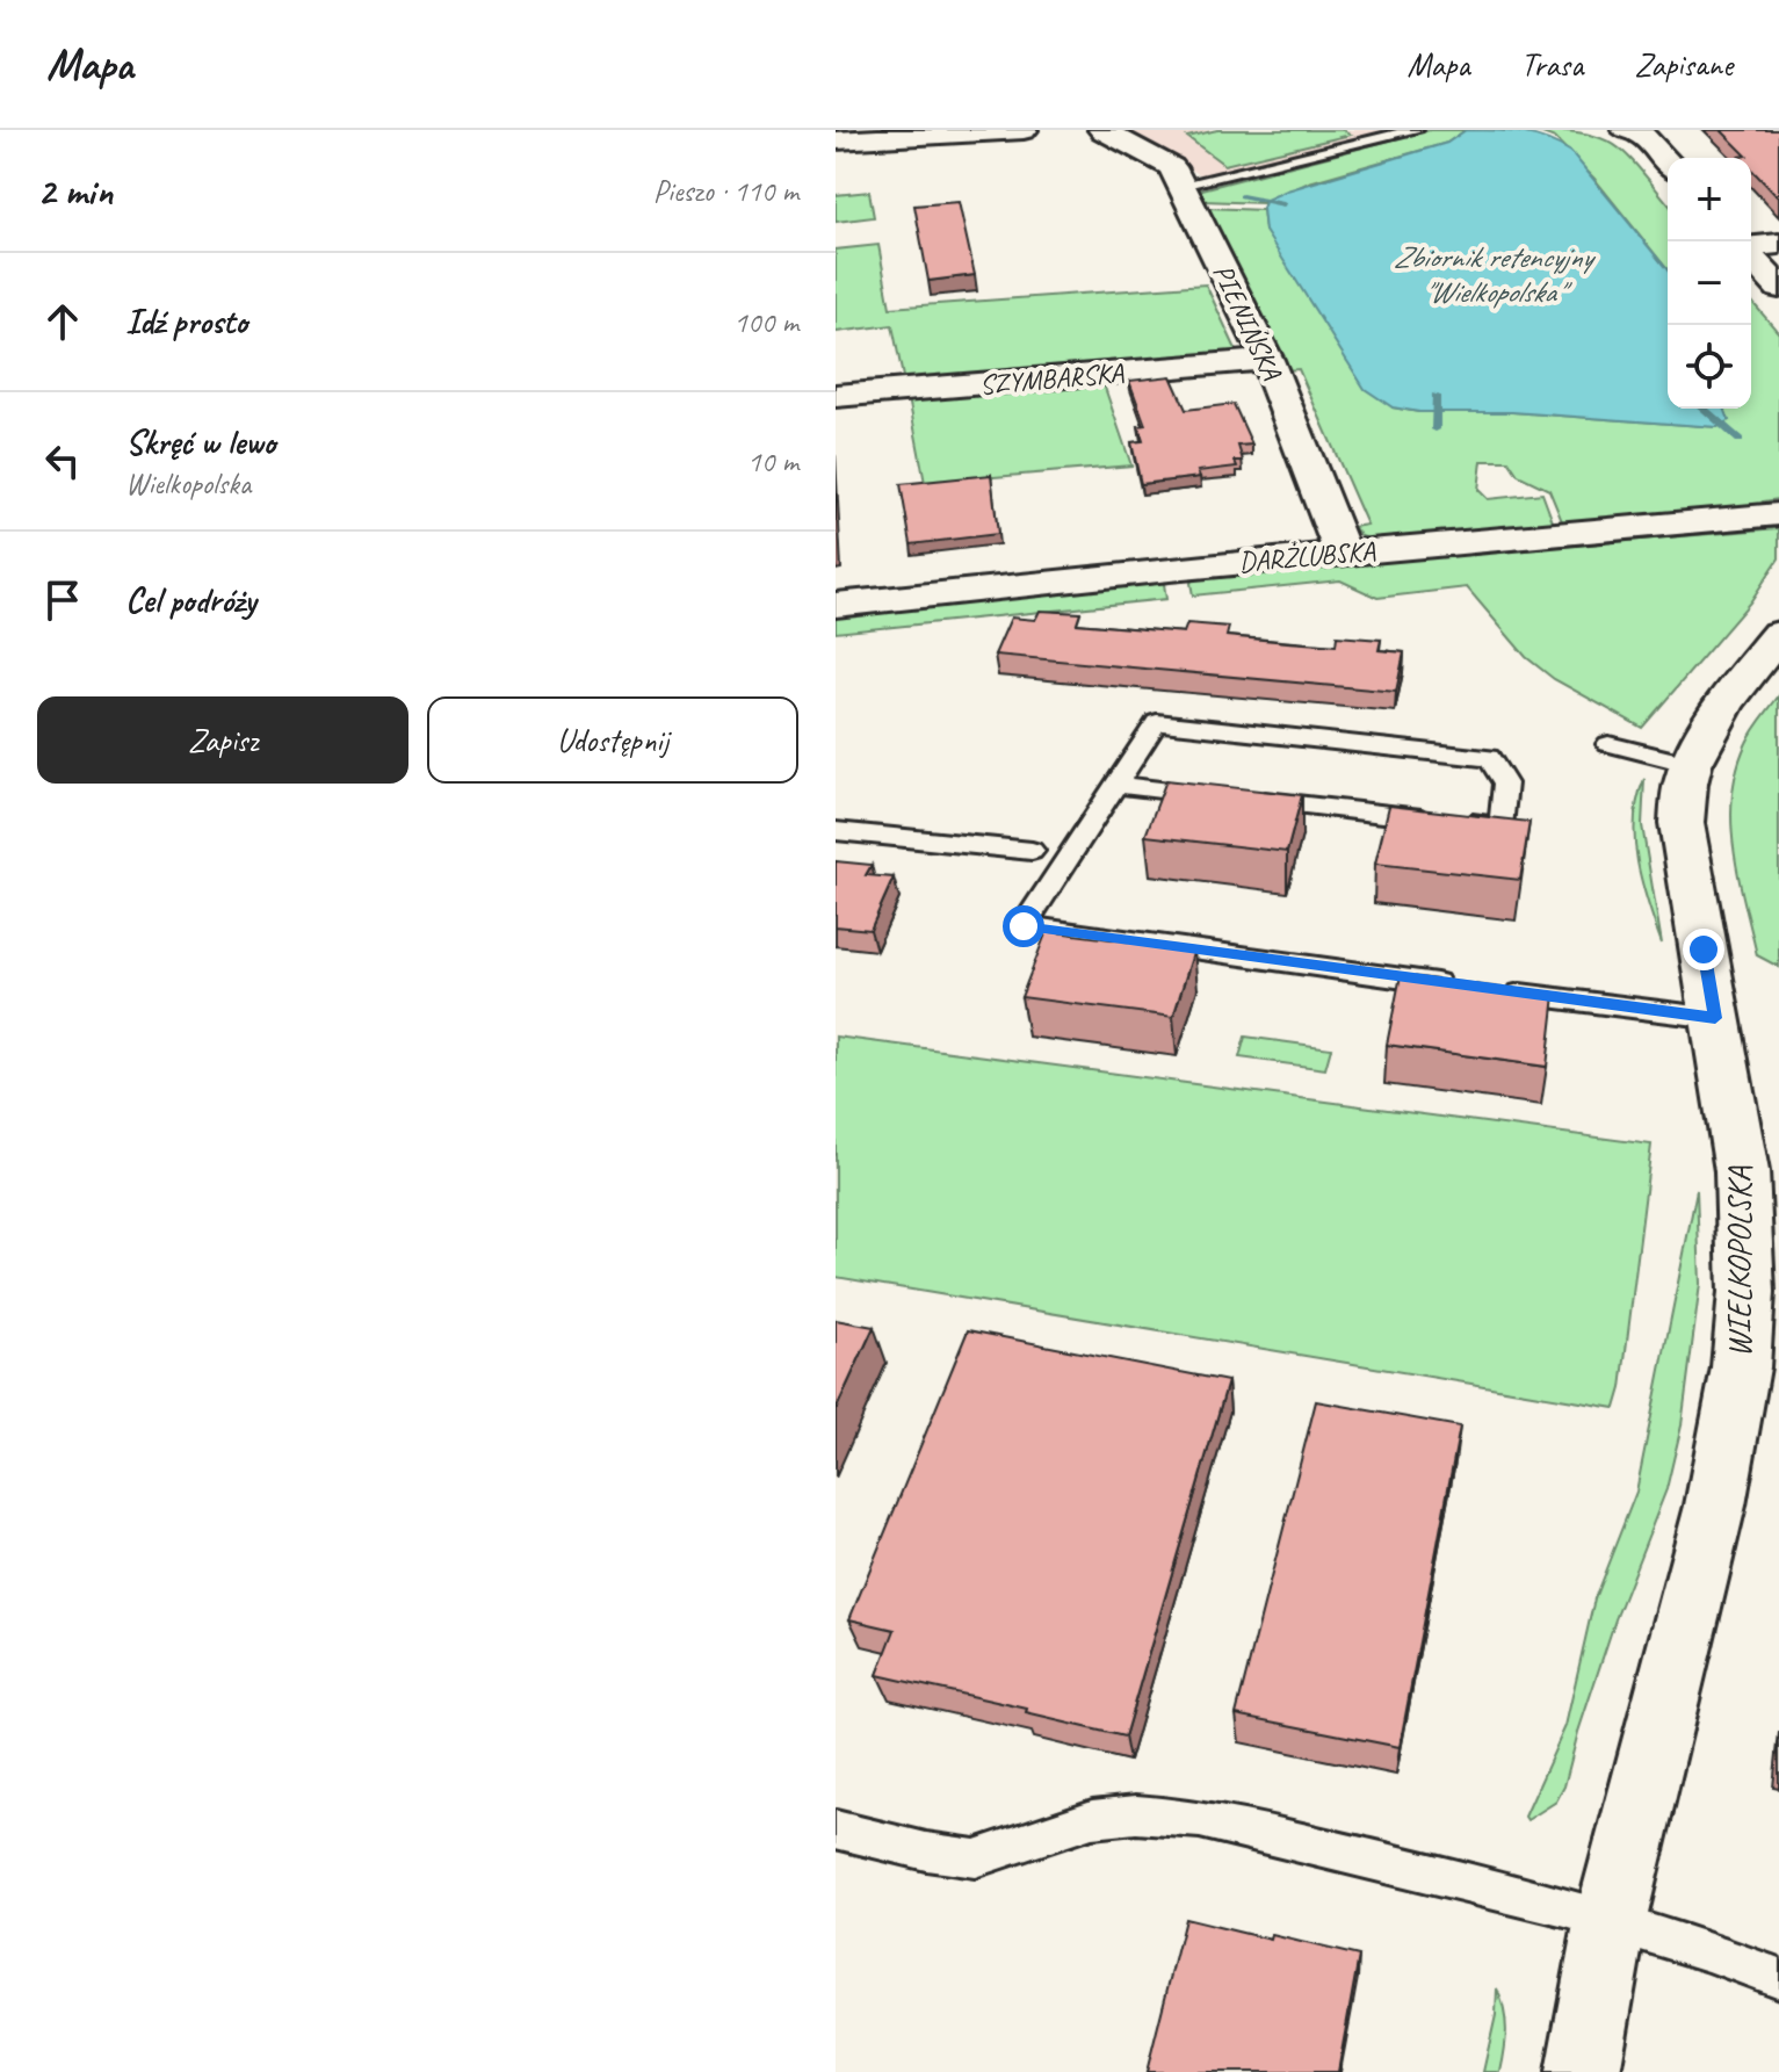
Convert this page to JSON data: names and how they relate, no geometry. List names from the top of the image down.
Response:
{
  "streets": {
    "street": [
      "PIENIŃSKA",
      "SZYMBARSKA",
      "DARŻLUBSKA",
      "WIELKOPOLSKA"
    ]
  },
  "crossings": [
    ["PIENIŃSKA", "SZYMBARSKA"],
    ["PIENIŃSKA", "DARŻLUBSKA"]
  ],
  "water": ["Zbiornik retencyjny \"Wielkopolska\""],
  "page": {
    "header": "Mapa",
    "nav": ["Mapa", "Trasa", "Zapisane"],
    "heading": ["2 min", "Pieszo · 110 m"],
    "map_buttons": ["+", "−"],
    "list": [
      ["Idź prosto", "100 m"],
      ["Skręć w lewo", "Wielkopolska", "10 m"],
      "Cel podróży"
    ],
    "buttons": ["Zapisz", "Udostępnij"]
  }
}
